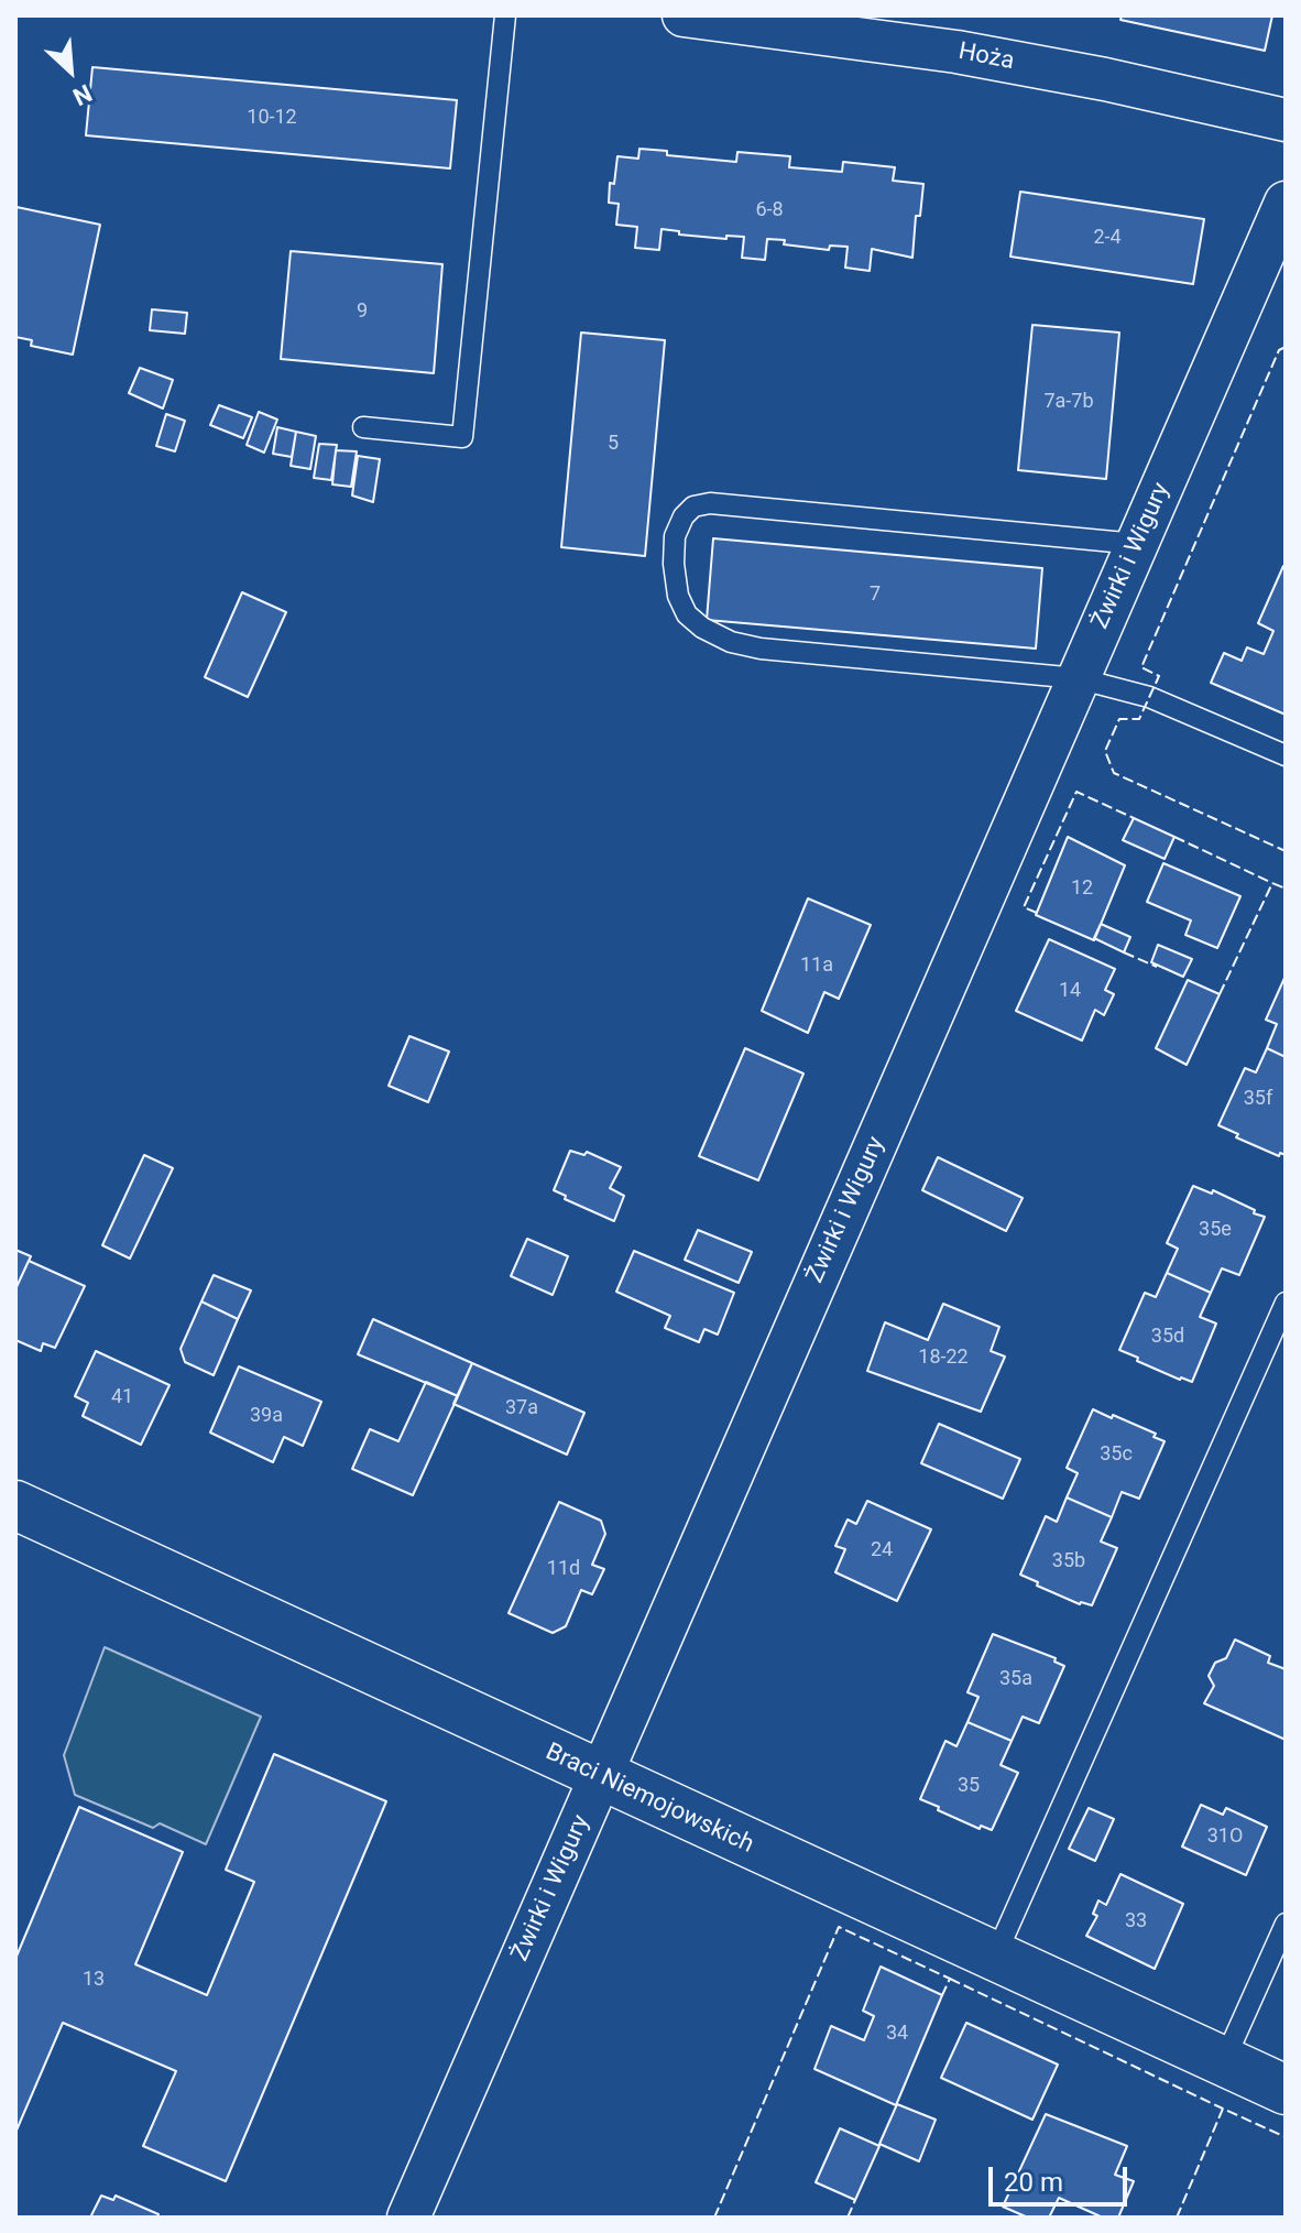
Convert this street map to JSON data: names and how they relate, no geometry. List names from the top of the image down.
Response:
{
  "streets": {
    "street": ["Hoża", "Żwirki i Wigury", "Braci Niemojowskich"]
  },
  "crossings": [
    ["Żwirki i Wigury", "Braci Niemojowskich"]
  ],
  "house_numbers": [
    "10-12",
    "6-8",
    "2-4",
    "9",
    "7a-7b",
    "5",
    "7",
    "12",
    "11a",
    "14",
    "35f",
    "35e",
    "35d",
    "18-22",
    "41",
    "37a",
    "39a",
    "35c",
    "24",
    "35b",
    "11d",
    "35a",
    "35",
    "31O",
    "33",
    "13",
    "34"
  ],
  "scale_bar": "20 m",
  "north": "bottom right"
}
